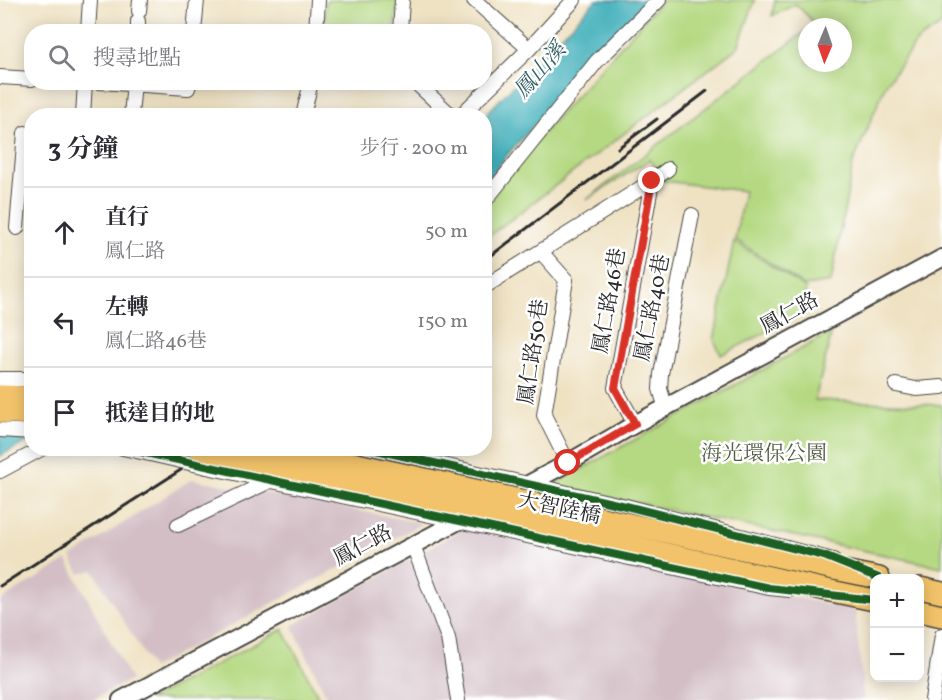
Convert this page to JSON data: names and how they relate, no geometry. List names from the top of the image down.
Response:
{
  "streets": {
    "main road": ["大智陸橋"],
    "street": [
      "鳳仁路46巷",
      "鳳仁路40巷",
      "鳳仁路",
      "鳳仁路50巷"
    ]
  },
  "crossings": [
    ["鳳仁路46巷", "鳳仁路"],
    ["鳳仁路40巷", "鳳仁路"],
    ["鳳仁路", "鳳仁路50巷"]
  ],
  "water": ["鳳山溪"],
  "parks": ["海光環保公園"],
  "north": "bottom",
  "page": {
    "search": "搜尋地點",
    "heading": ["3 分鐘", "步行 · 200 m"],
    "list": [
      ["直行", "鳳仁路", "50 m"],
      ["左轉", "鳳仁路46巷", "150 m"],
      "抵達目的地"
    ],
    "map_buttons": ["+", "−"]
  }
}
